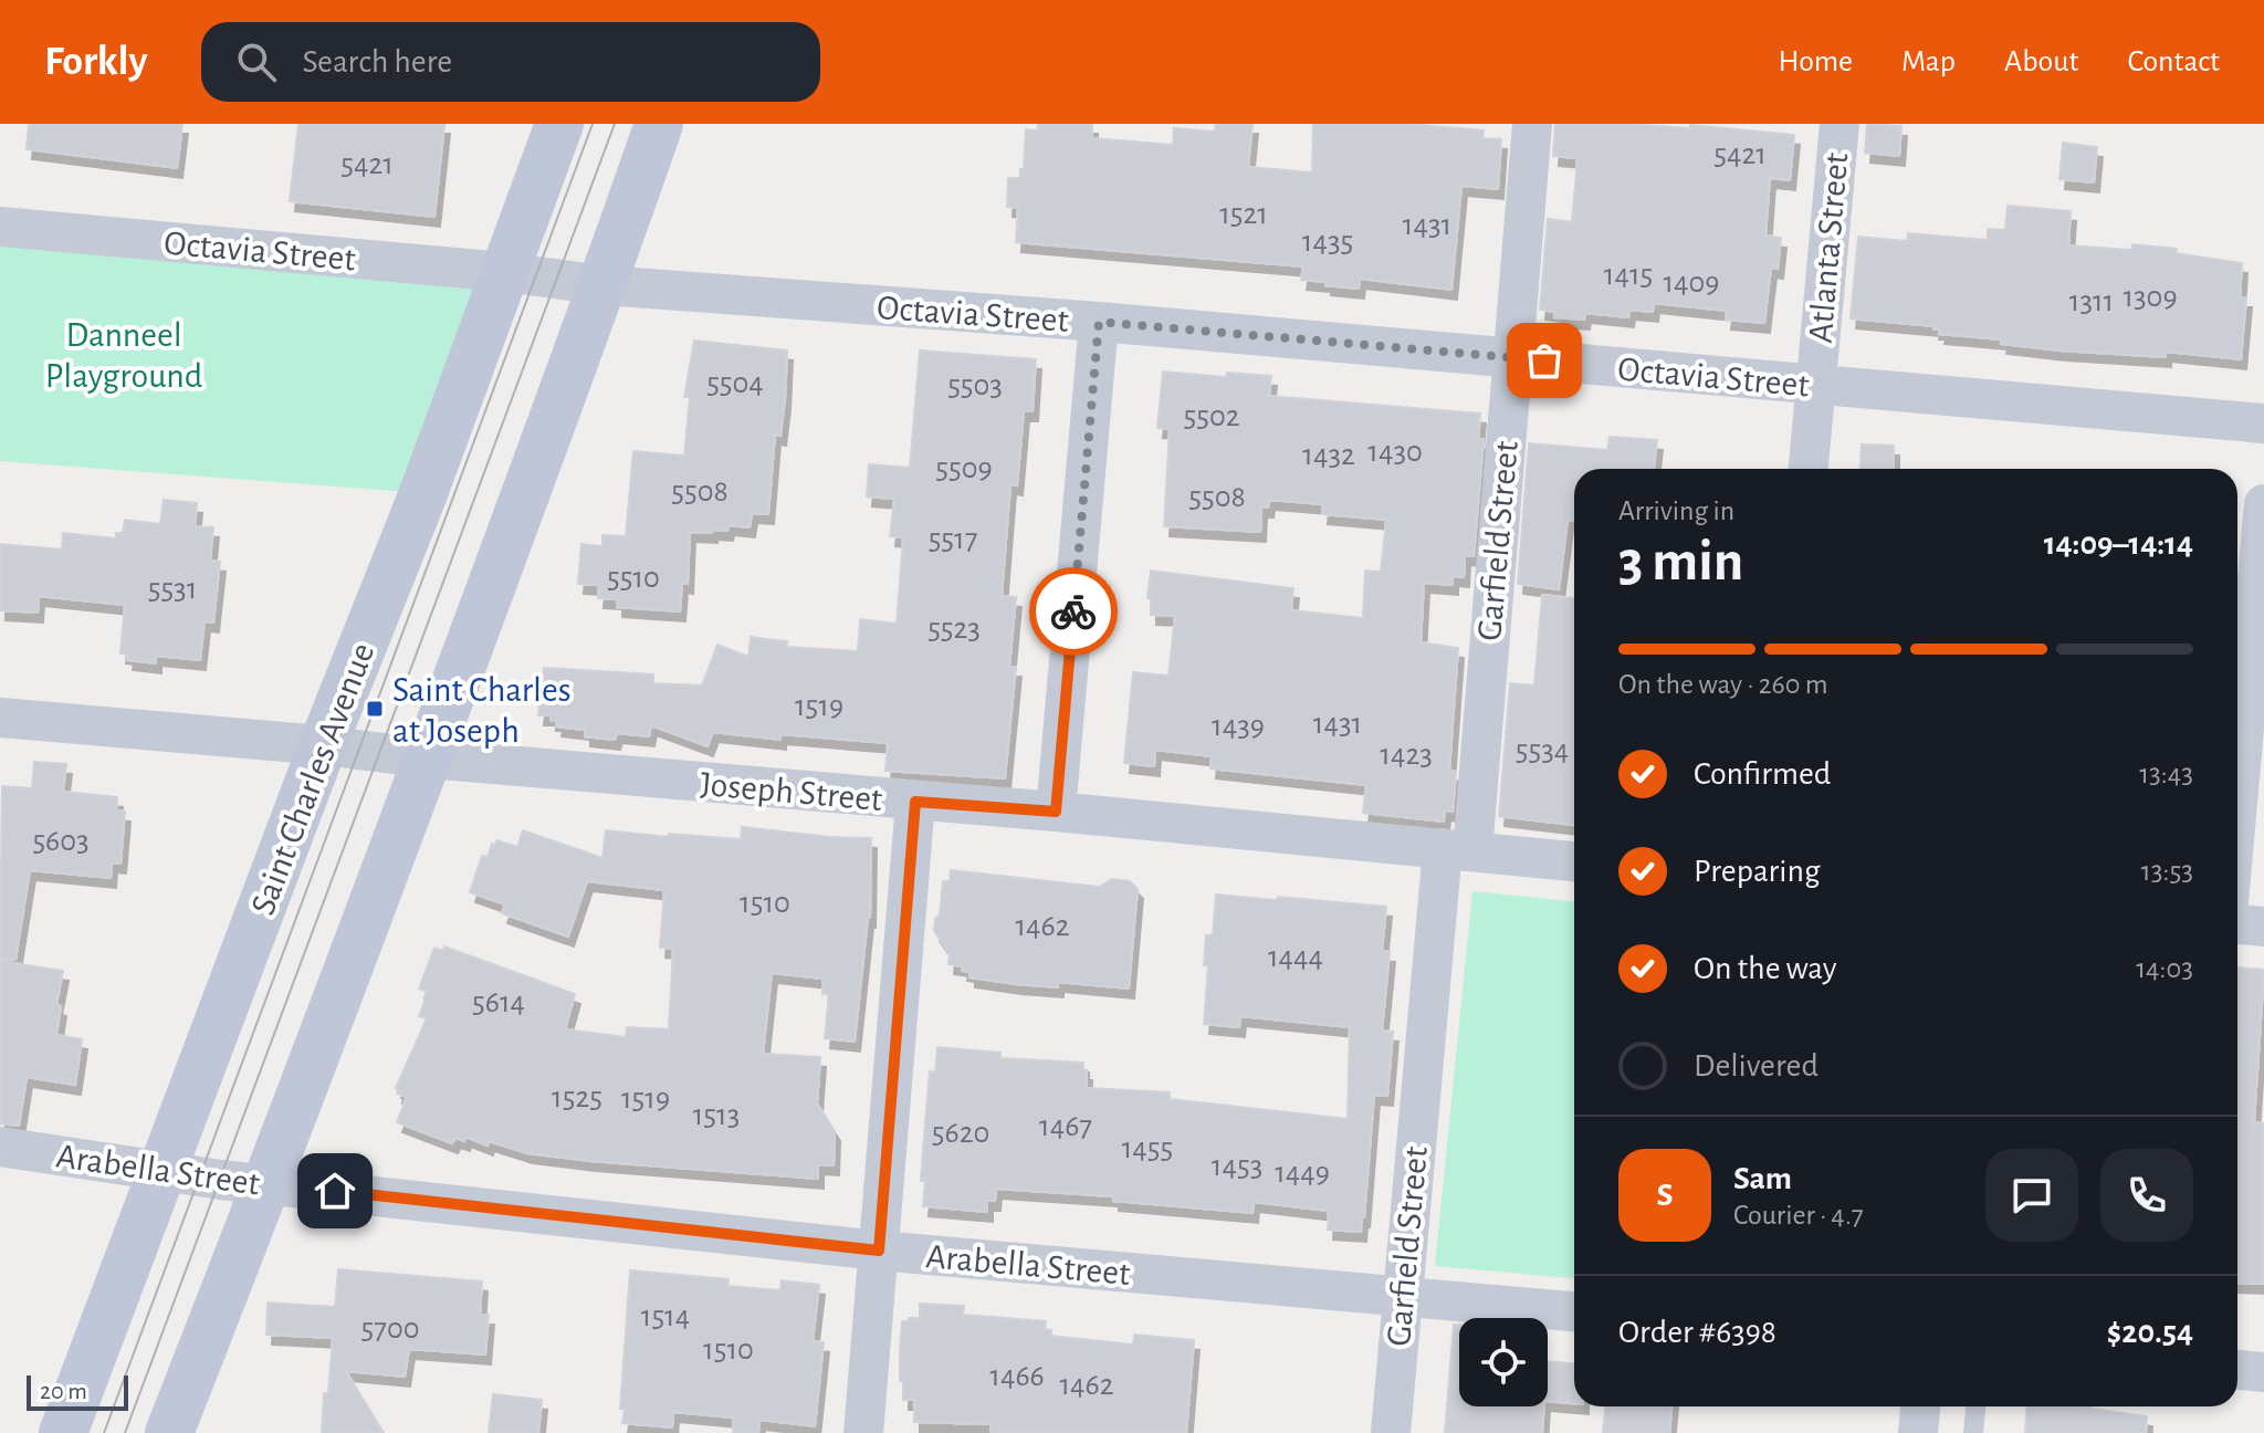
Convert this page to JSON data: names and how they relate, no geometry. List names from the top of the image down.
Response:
{
  "streets": {
    "main road": ["Saint Charles Avenue"],
    "street": [
      "Atlanta Street",
      "Octavia Street",
      "Garfield Street",
      "Joseph Street",
      "Arabella Street"
    ]
  },
  "crossings": [
    ["Atlanta Street", "Octavia Street"],
    ["Octavia Street", "Garfield Street"],
    ["Octavia Street", "Saint Charles Avenue"],
    ["Garfield Street", "Joseph Street"],
    ["Garfield Street", "Arabella Street"],
    ["Saint Charles Avenue", "Joseph Street"],
    ["Saint Charles Avenue", "Arabella Street"]
  ],
  "parks": ["Danneel Playground"],
  "places": {
    "transit": ["Saint Charles at Joseph"]
  },
  "house_numbers": [
    "5421",
    "5421",
    "1521",
    "1431",
    "1435",
    "1415",
    "1409",
    "1309",
    "1311",
    "5504",
    "5503",
    "5502",
    "1430",
    "1432",
    "5509",
    "5508",
    "5508",
    "5517",
    "5510",
    "5531",
    "5523",
    "1519",
    "1431",
    "1439",
    "5534",
    "1423",
    "5603",
    "1510",
    "1462",
    "1444",
    "5614",
    "1525",
    "1519",
    "1513",
    "1467",
    "5620",
    "1455",
    "1453",
    "1449",
    "1514",
    "5700",
    "1510",
    "1466",
    "1462"
  ],
  "scale_bar": "20 m",
  "page": {
    "header": "Forkly",
    "search": "Search here",
    "nav": [
      "Home",
      "Map",
      "About",
      "Contact"
    ],
    "heading": ["3 min", "Arriving in", "14:09–14:14"],
    "panel": [
      "Sam",
      "Courier · 4.7",
      "Order #6398",
      "$20.54"
    ],
    "bar": "On the way · 260 m",
    "list": [
      ["Confirmed", "13:43"],
      ["Preparing", "13:53"],
      ["On the way", "14:03"],
      "Delivered"
    ],
    "round": "S",
    "scale": "20 m"
  }
}
